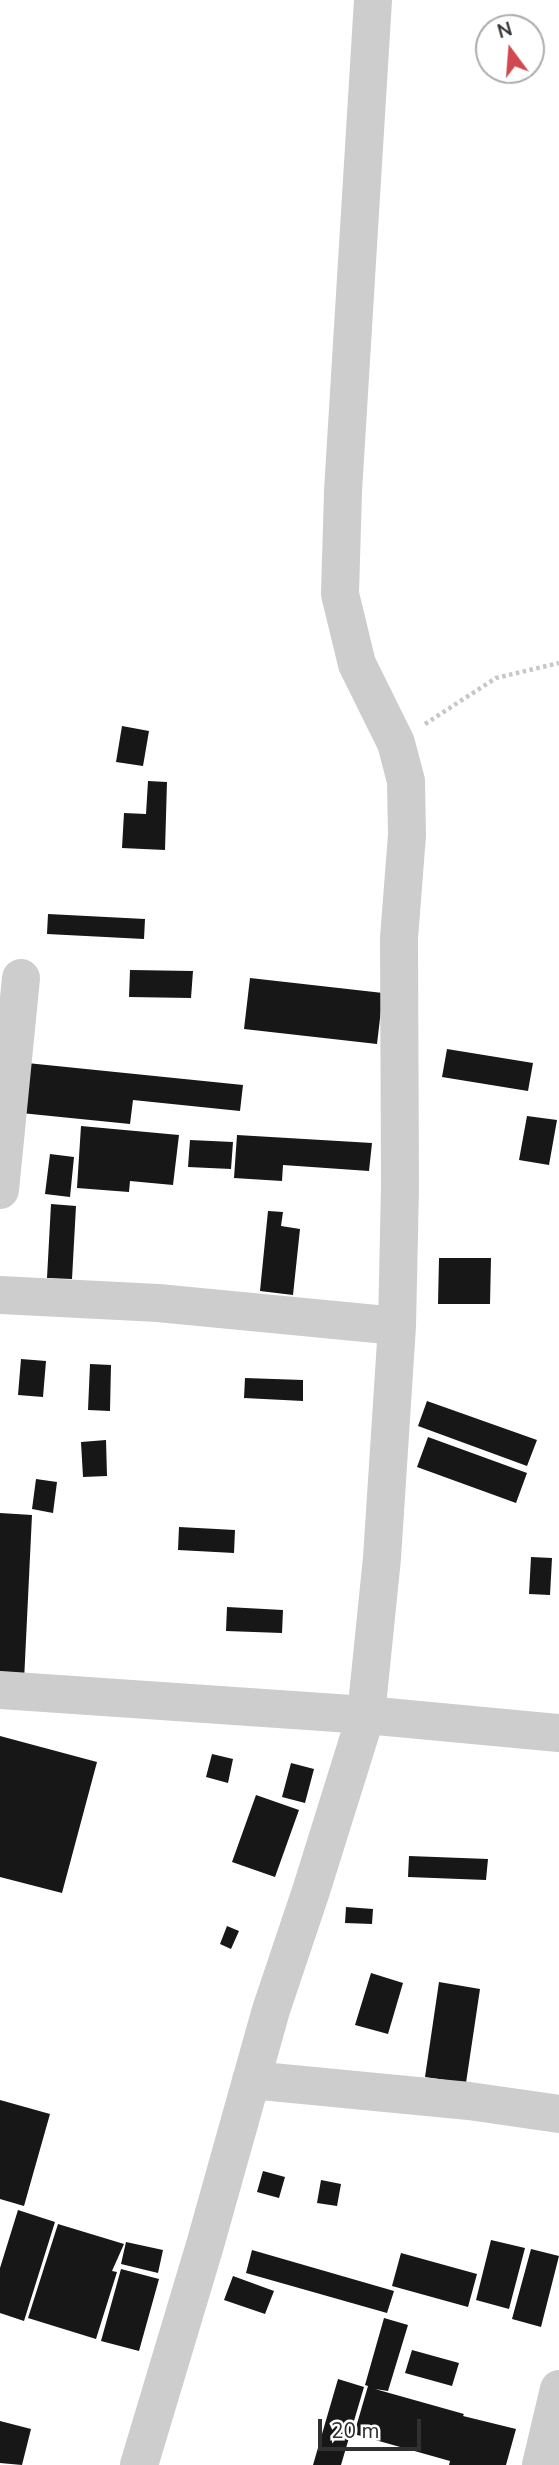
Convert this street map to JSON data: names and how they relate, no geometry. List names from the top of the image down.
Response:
{
  "scale_bar": "20 m",
  "north": "top"
}
